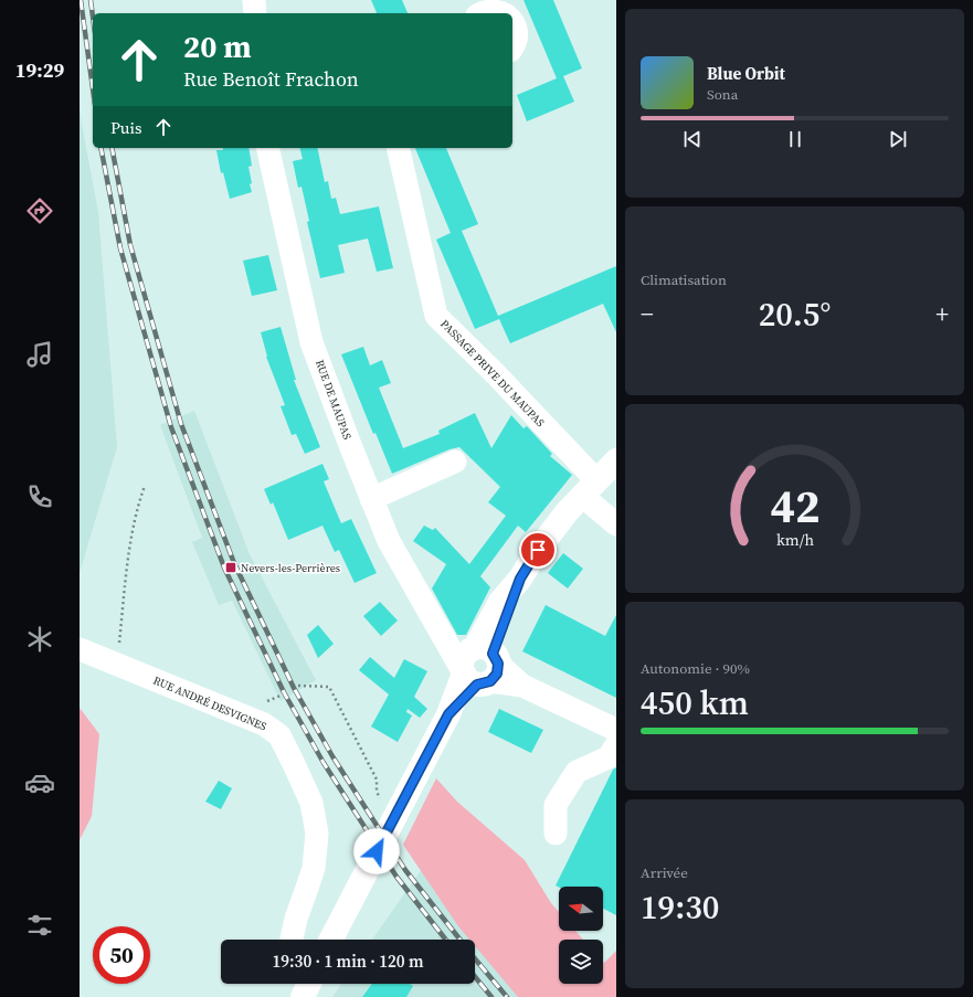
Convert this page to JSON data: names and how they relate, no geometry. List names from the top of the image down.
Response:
{
  "streets": {
    "street": ["PASSAGE PRIVE DU MAUPAS", "RUE DE MAUPAS", "RUE ANDRÉ DESVIGNES"]
  },
  "places": {
    "transit": ["Nevers-les-Perrières"]
  },
  "north": "left",
  "page": {
    "tabs": "19:29",
    "turn": ["20 m", "Rue Benoît Frachon"],
    "song": ["Blue Orbit", "Sona"],
    "then": "Puis",
    "tile": [
      "Climatisation",
      ["Autonomie · 90%", "450 km"],
      ["Arrivée", "19:30"]
    ],
    "heat": ["−", "20.5°", "+"],
    "limit": "50",
    "trip": "19:30 · 1 min · 120 m",
    "gauge": ["42", "km/h"]
  }
}
